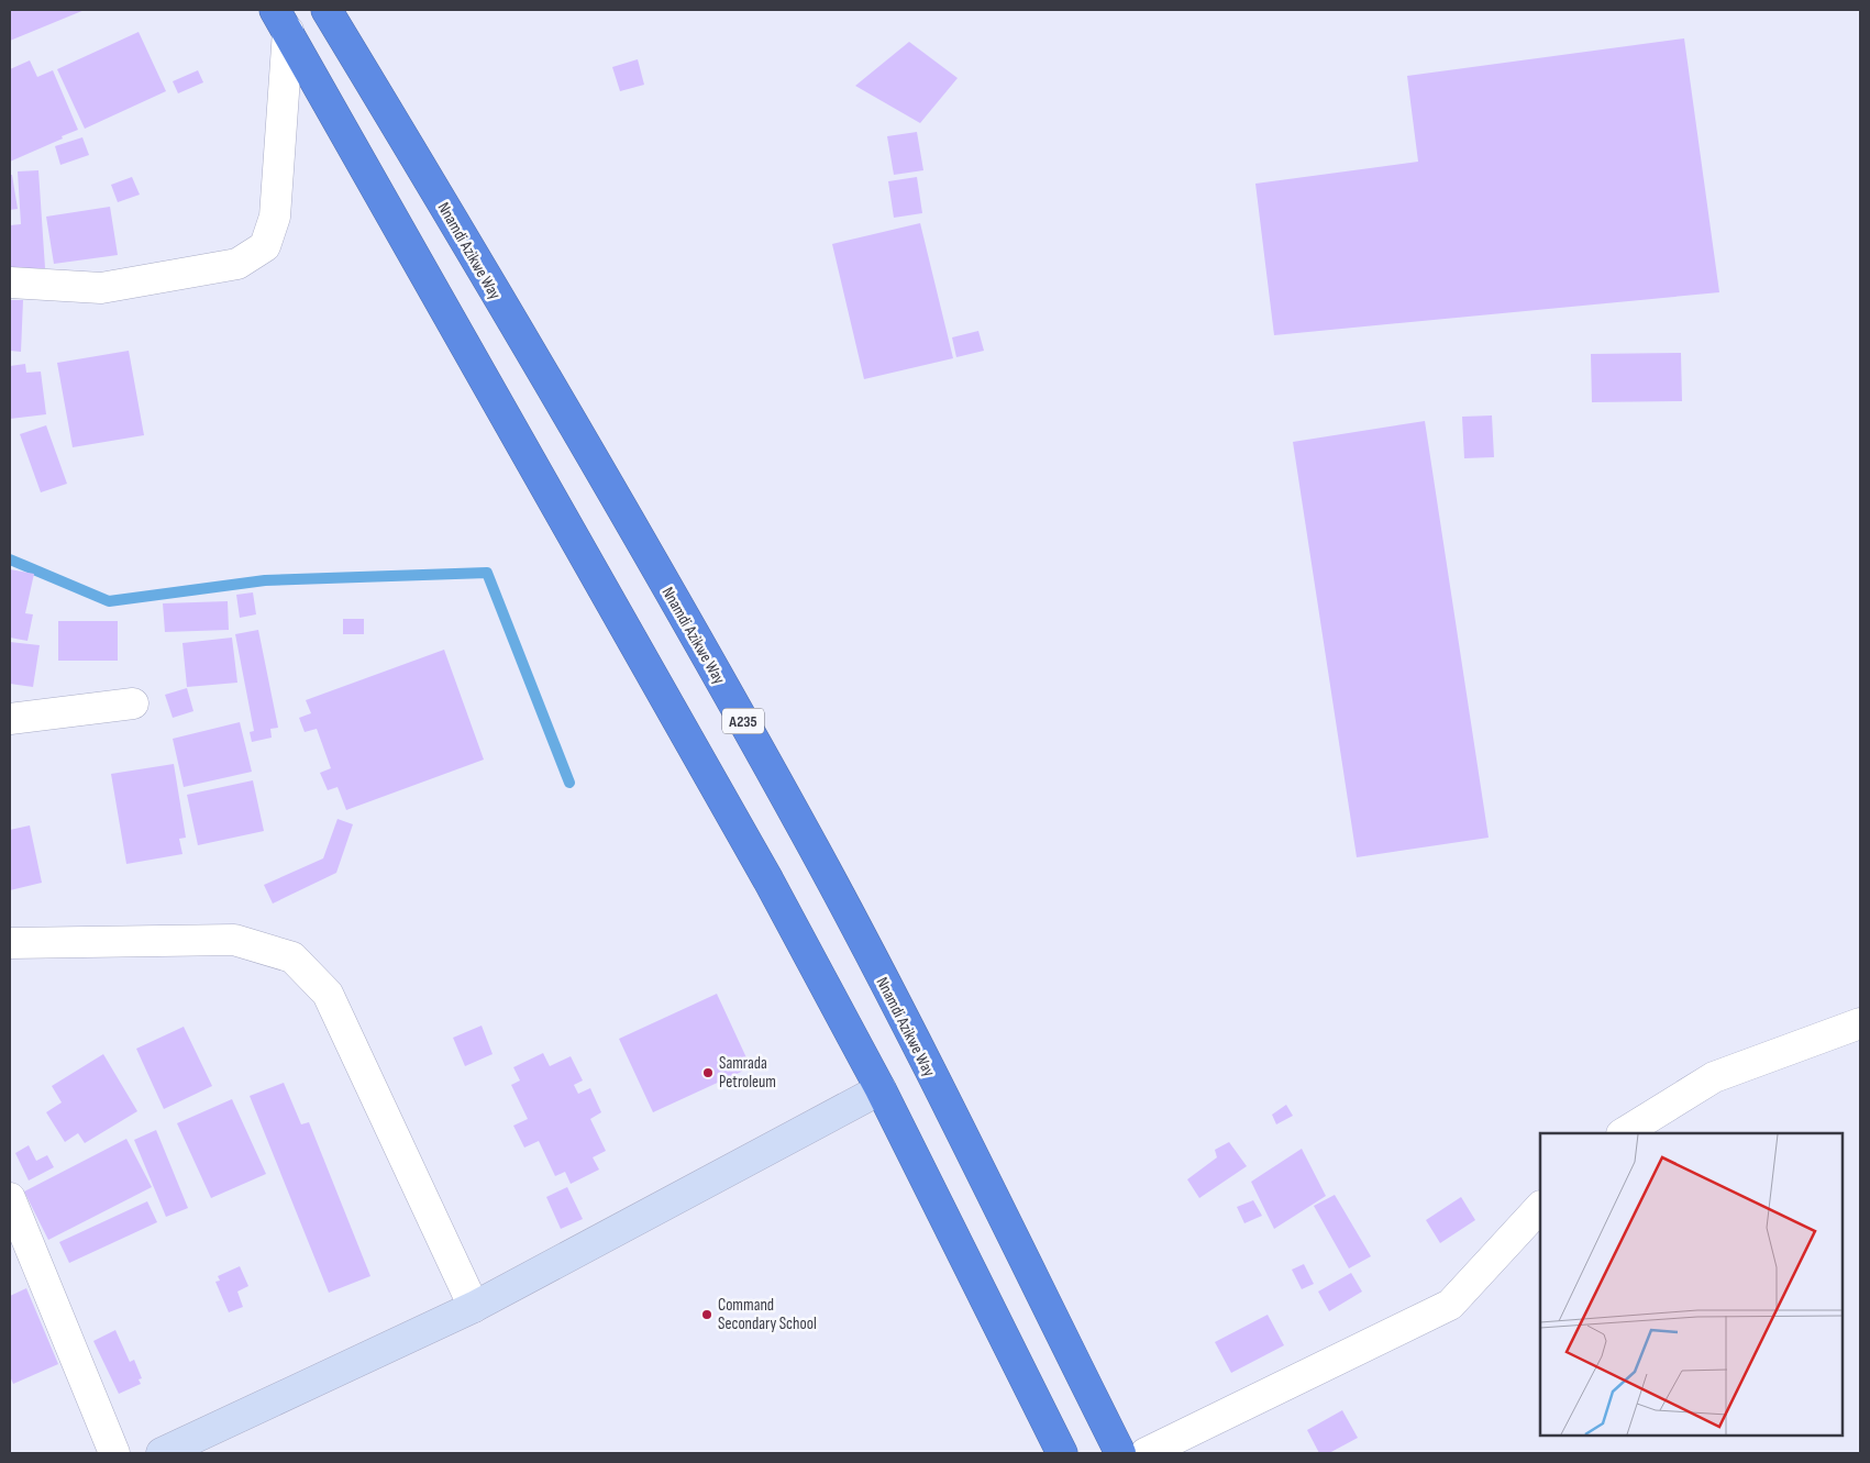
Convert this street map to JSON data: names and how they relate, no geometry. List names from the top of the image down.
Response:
{
  "streets": {
    "highway": ["Nnamdi Azikwe Way", "A235"]
  },
  "places": ["Samrada Petroleum", "Command Secondary School"]
}
